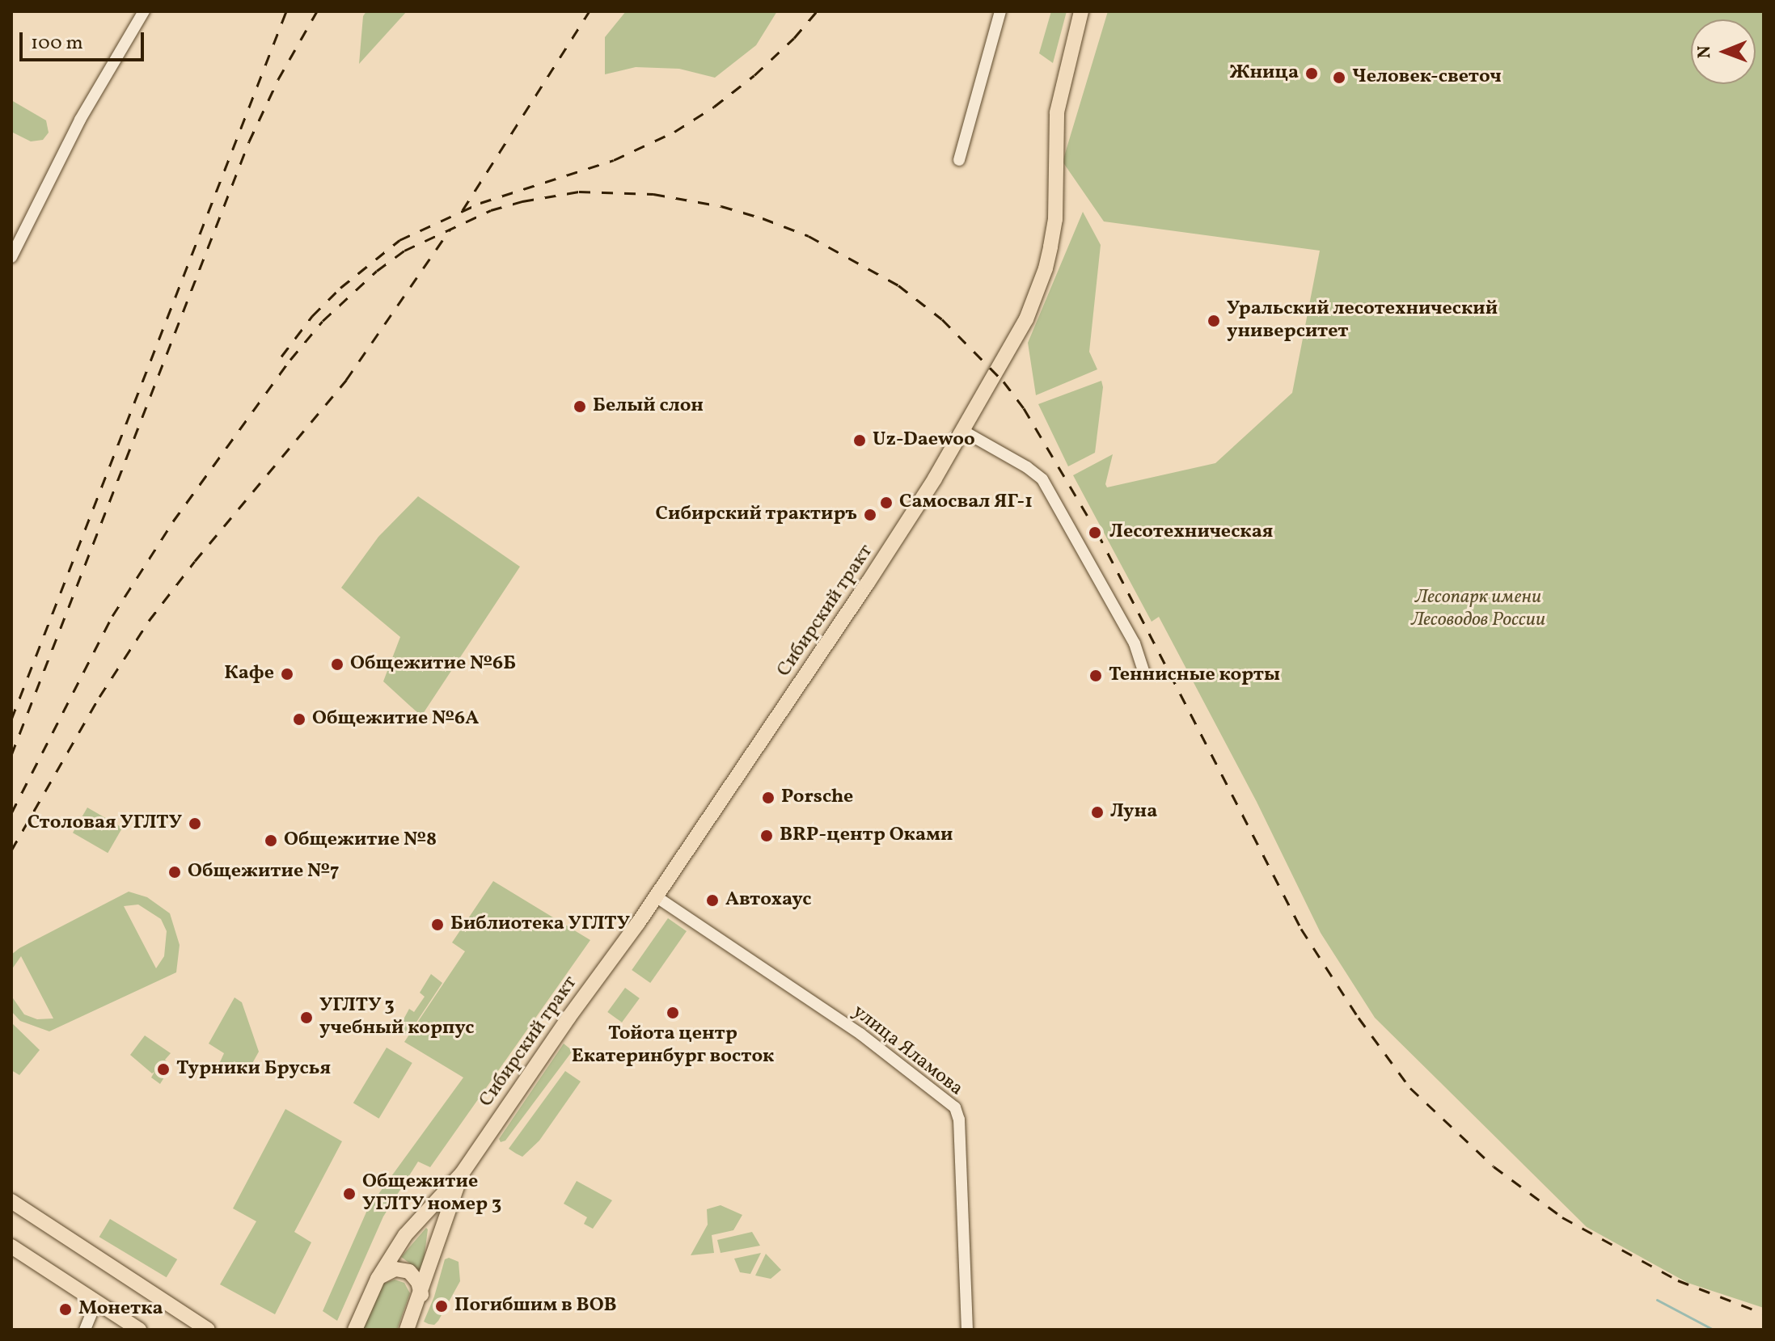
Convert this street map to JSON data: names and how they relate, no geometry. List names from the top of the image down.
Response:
{
  "streets": {
    "main road": ["Сибирский тракт"],
    "street": ["улица Яламова"]
  },
  "crossings": [
    ["Сибирский тракт", "улица Яламова"]
  ],
  "parks": ["Лесопарк имени Лесоводов России"],
  "places": [
    "Жница",
    "Человек-светоч",
    "Уральский лесотехнический университет",
    "Белый слон",
    "Uz-Daewoo",
    "Самосвал ЯГ-1",
    "Сибирский трактиръ",
    "Лесотехническая",
    "Общежитие №6Б",
    "Кафе",
    "Теннисные корты",
    "Общежитие №6А",
    "Porsche",
    "Луна",
    "Столовая УГЛТУ",
    "BRP-центр Оками",
    "Общежитие №8",
    "Общежитие №7",
    "Автохаус",
    "Библиотека УГЛТУ",
    "Тойота центр Екатеринбург восток",
    "УГЛТУ 3 учебный корпус",
    "Турники Брусья",
    "Общежитие УГЛТУ номер 3",
    "Погибшим в ВОВ",
    "Монетка"
  ],
  "scale_bar": "100 m",
  "north": "left"
}
